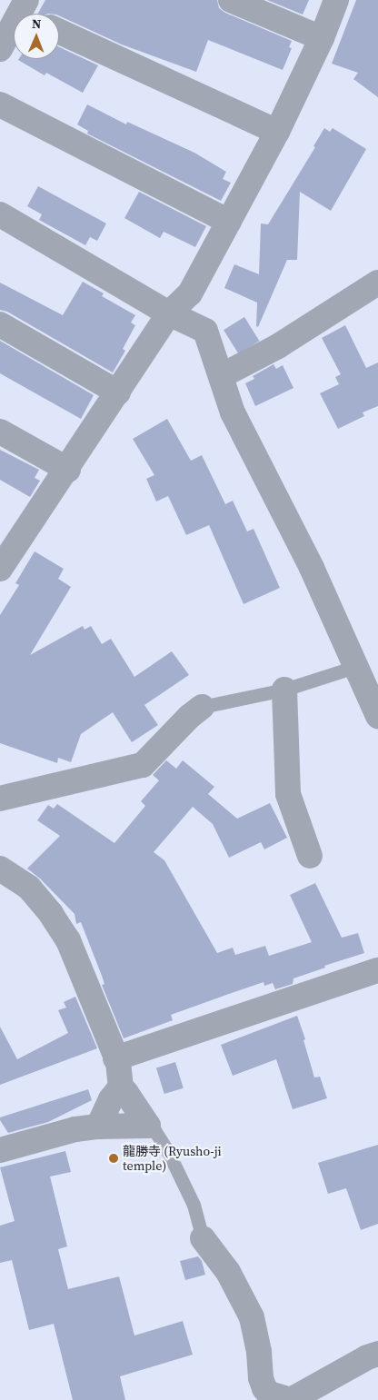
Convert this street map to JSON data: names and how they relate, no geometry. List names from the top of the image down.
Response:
{
  "places": ["龍勝寺 (Ryusho-ji temple)"],
  "north": "top"
}
